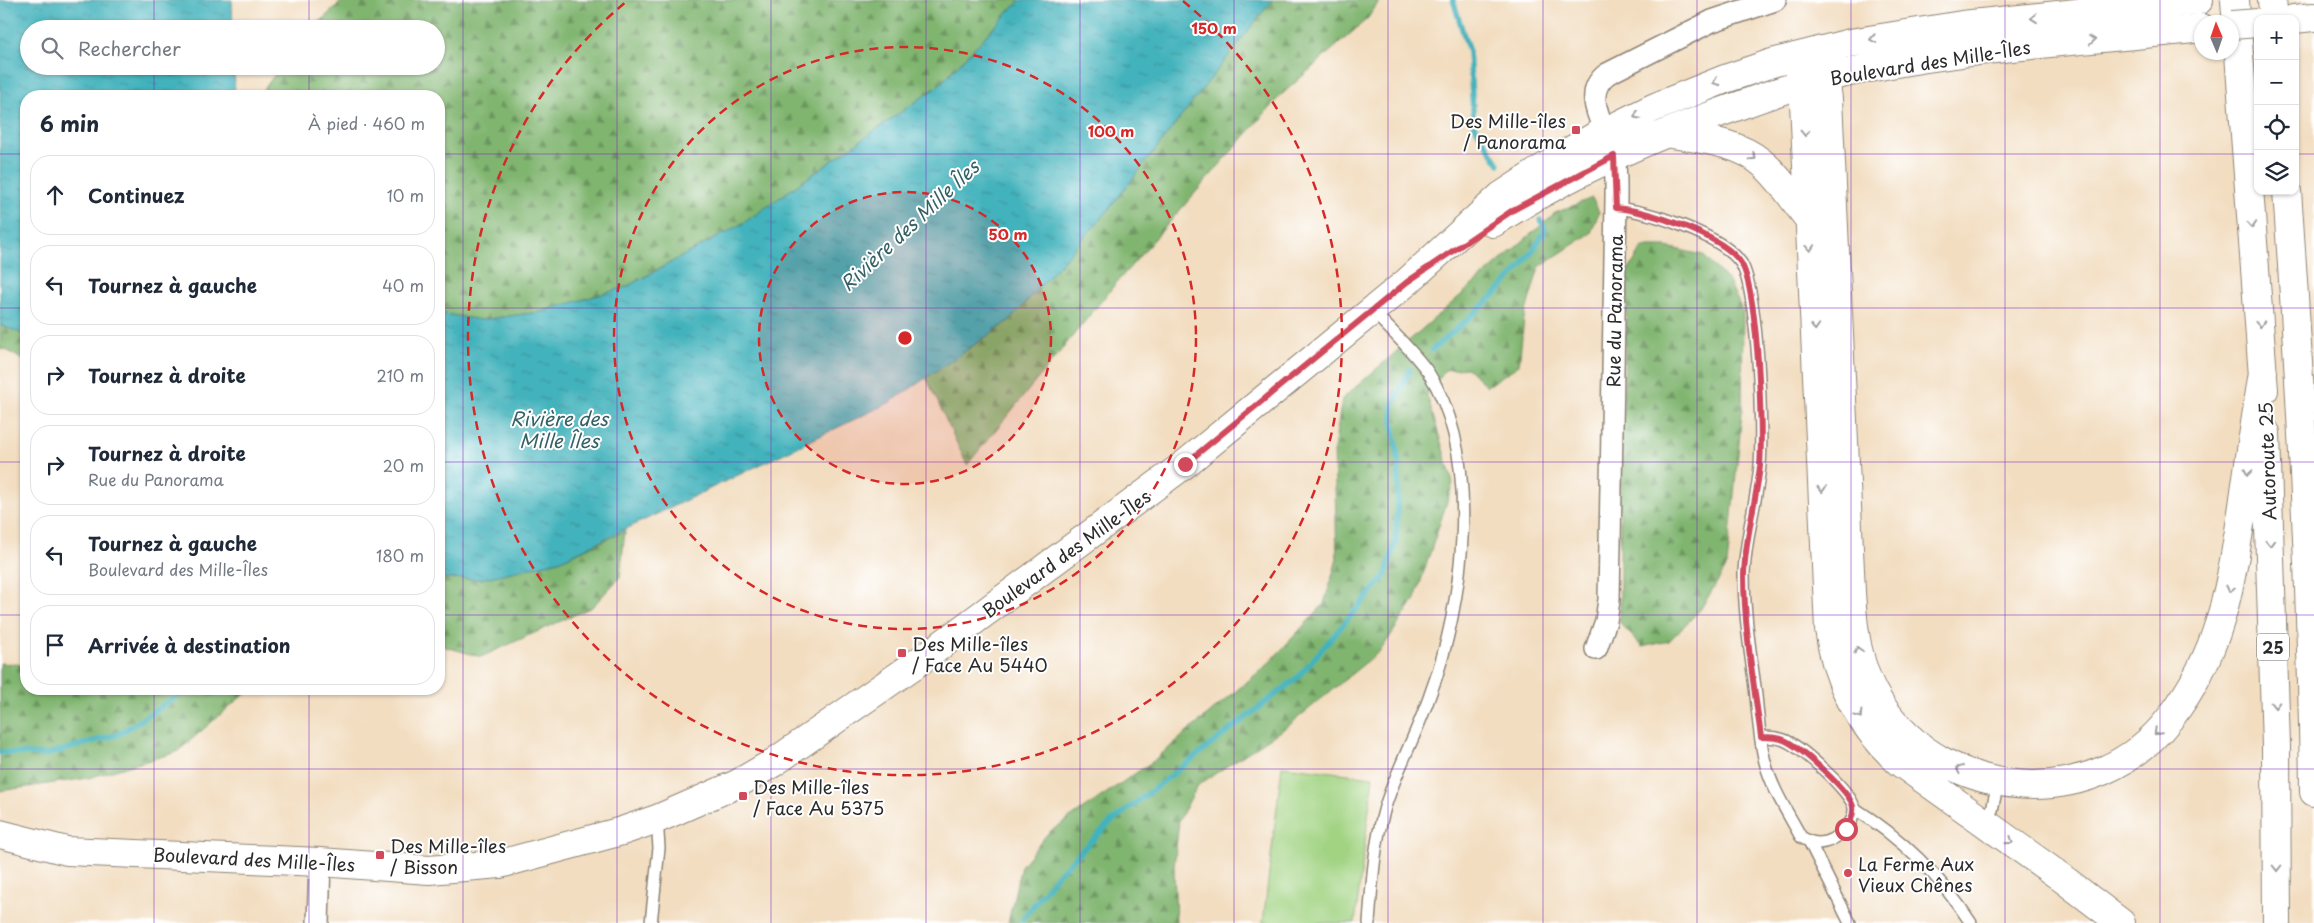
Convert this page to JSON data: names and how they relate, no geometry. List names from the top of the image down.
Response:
{
  "streets": {
    "main road": ["Boulevard des Mille-Îles", "Autoroute 25", "25"],
    "street": ["Rue du Panorama"]
  },
  "crossings": [
    ["Boulevard des Mille-Îles", "Rue du Panorama"]
  ],
  "water": ["Rivière des Mille Îles"],
  "places": {
    "transit": [
      "Des Mille-îles / Panorama",
      "Des Mille-îles / Face Au 5440",
      "Des Mille-îles / Face Au 5375",
      "Des Mille-îles / Bisson"
    ],
    "other": ["La Ferme Aux Vieux Chênes"]
  },
  "north": "top",
  "page": {
    "map_buttons": ["+", "−"],
    "search": "Rechercher",
    "heading": ["6 min", "À pied · 460 m"],
    "list": [
      ["Continuez", "10 m"],
      ["Tournez à gauche", "40 m"],
      ["Tournez à droite", "210 m"],
      ["Tournez à droite", "Rue du Panorama", "20 m"],
      ["Tournez à gauche", "Boulevard des Mille-Îles", "180 m"],
      "Arrivée à destination"
    ]
  },
  "rings": ["150 m", "100 m", "50 m"]
}
